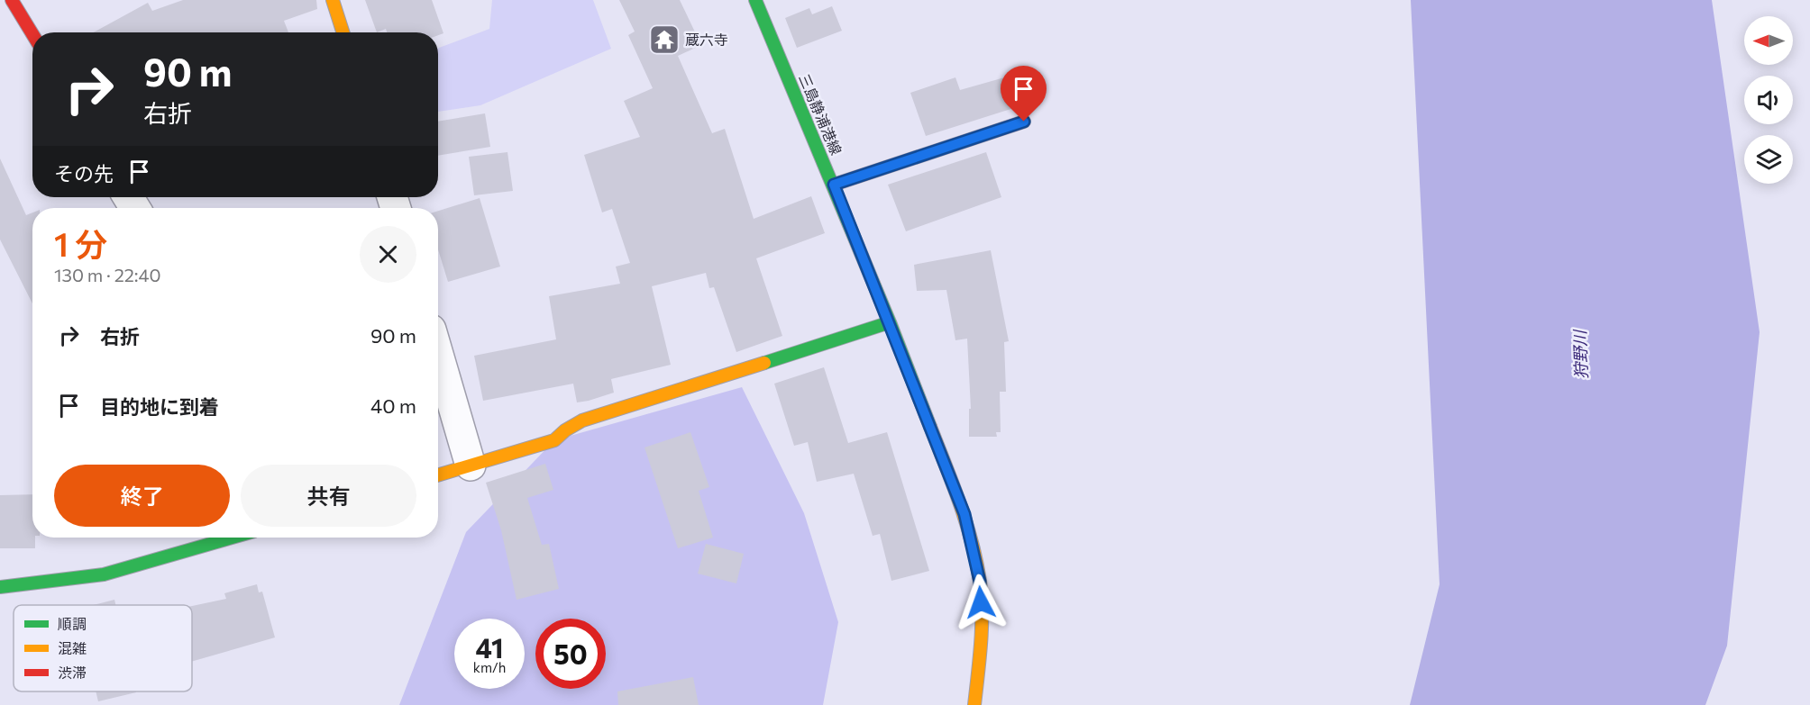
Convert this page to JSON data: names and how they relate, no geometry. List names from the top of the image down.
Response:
{
  "streets": {
    "street": ["三島静浦港線"]
  },
  "water": ["狩野川"],
  "places": {
    "temple": ["蔵六寺"]
  },
  "legend": ["順調", "混雑", "渋滞"],
  "north": "left",
  "page": {
    "turn": ["90 m", "右折"],
    "then": "その先",
    "heading": ["1 分", "130 m · 22:40"],
    "list": [
      {
        "name": "右折",
        "value": "90 m"
      },
      {
        "name": "目的地に到着",
        "value": "40 m"
      }
    ],
    "buttons": ["終了", "共有"],
    "speed": "41 km/h",
    "limit": "50"
  }
}
